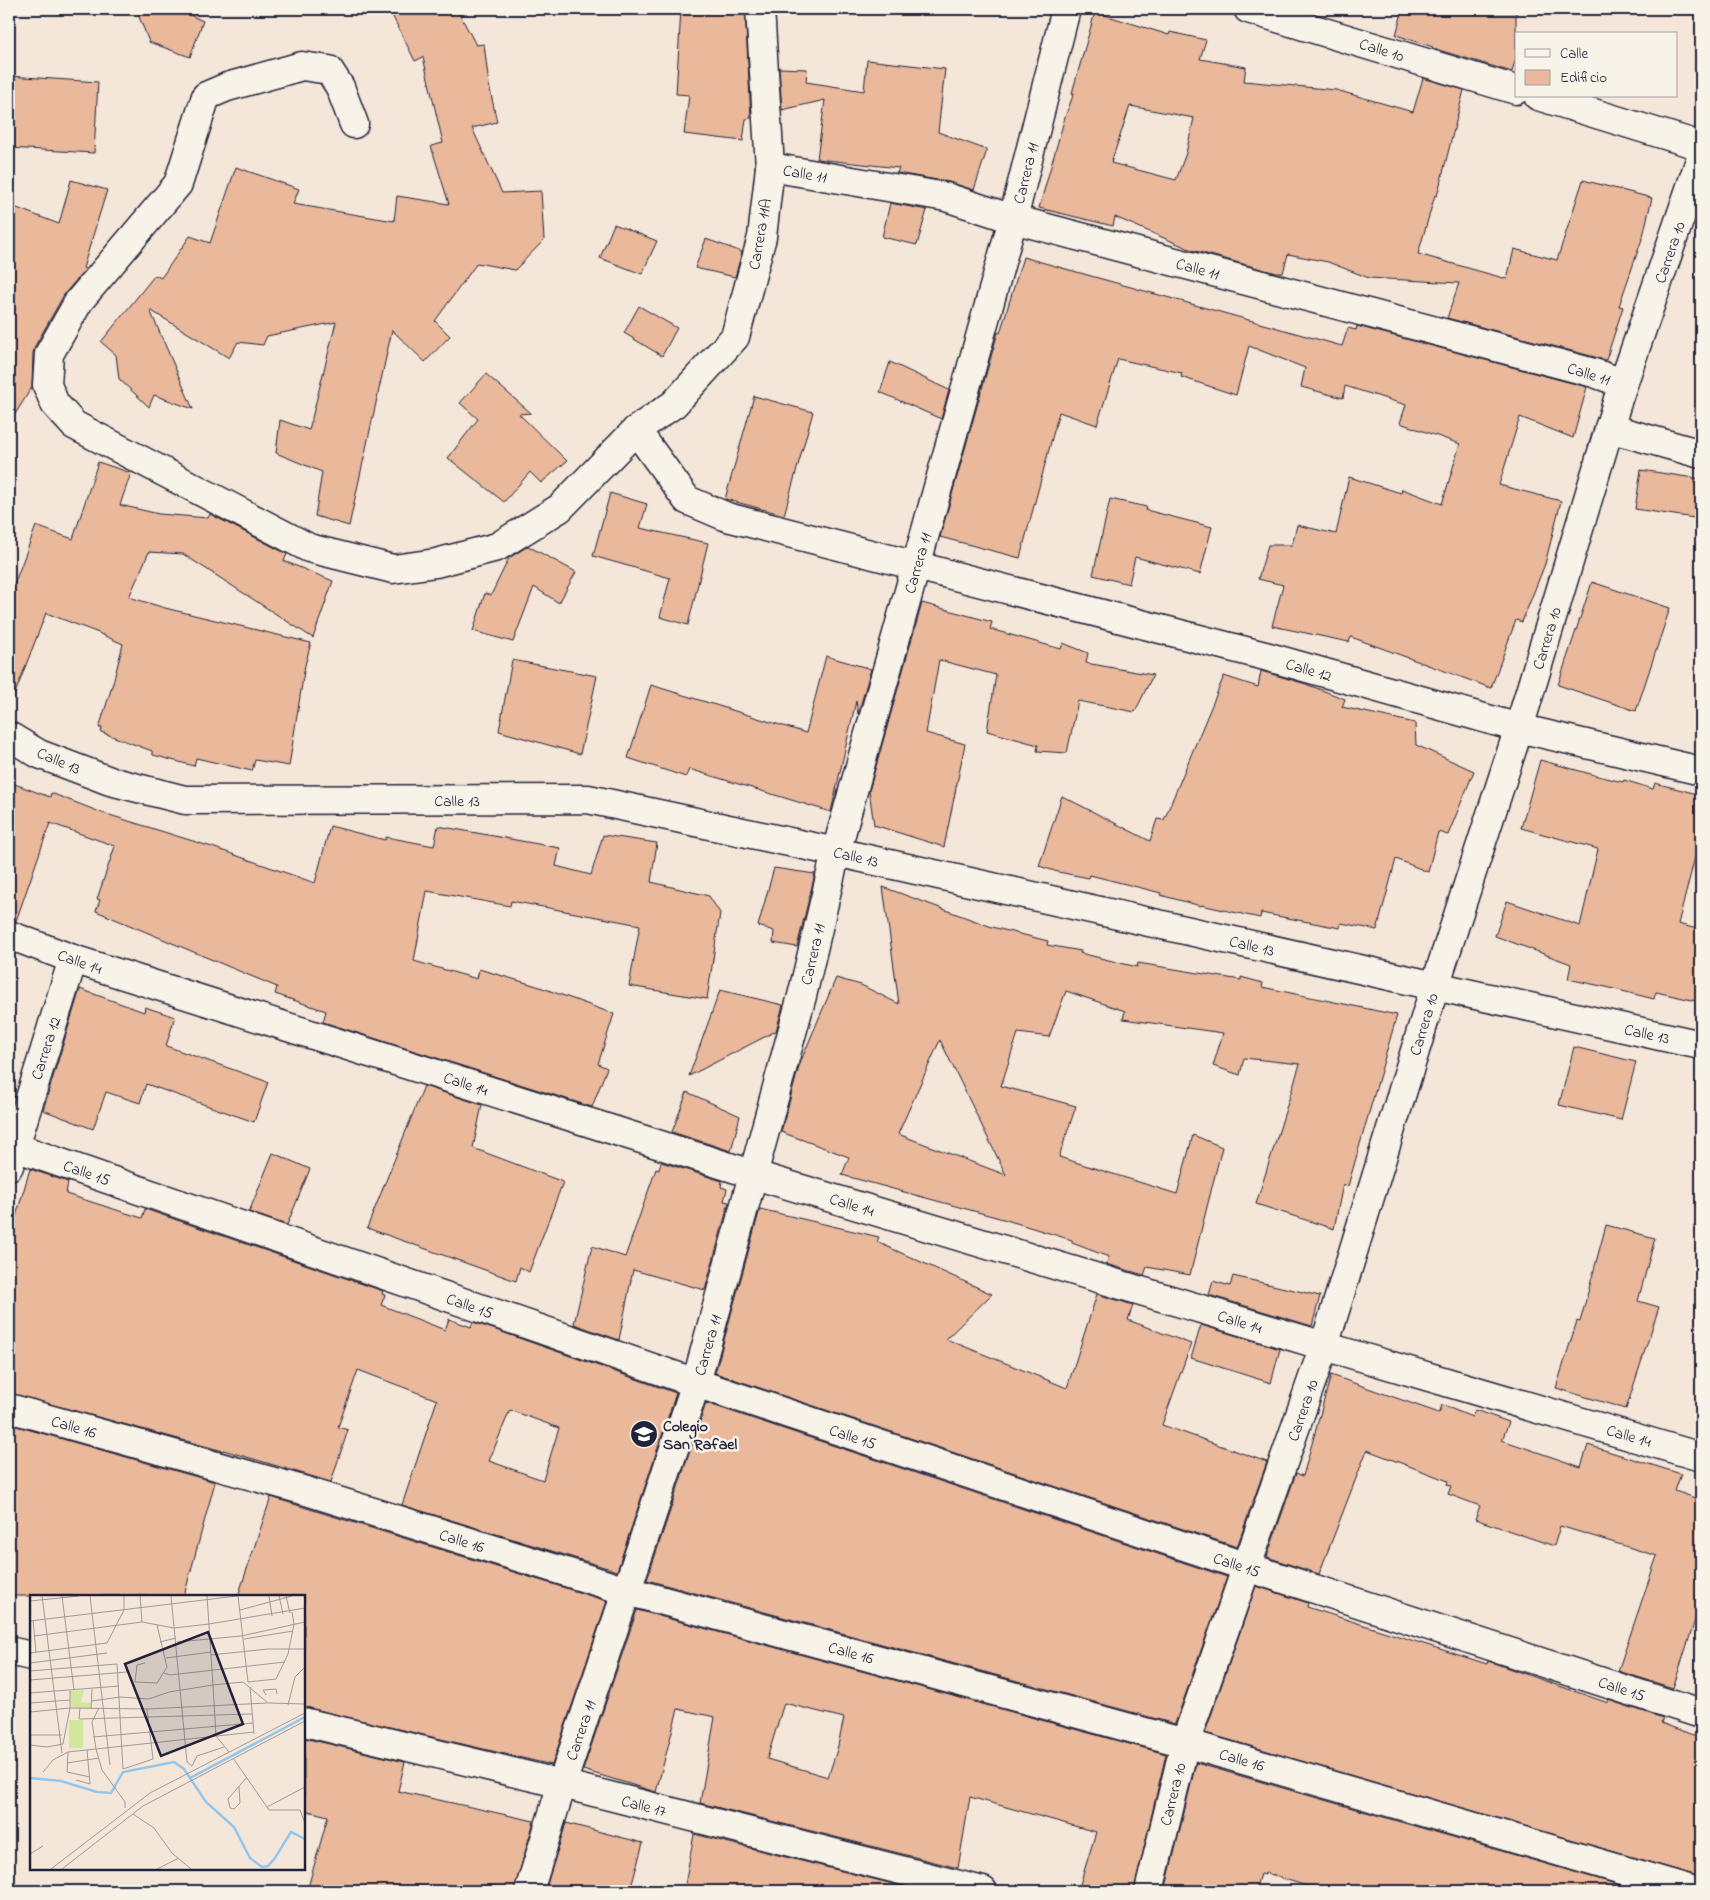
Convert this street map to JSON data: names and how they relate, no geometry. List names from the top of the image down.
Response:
{
  "streets": {
    "street": [
      "Calle 10",
      "Calle 11",
      "Carrera 11",
      "Carrera 11A",
      "Carrera 10",
      "Calle 12",
      "Calle 13",
      "Calle 14",
      "Carrera 12",
      "Calle 15",
      "Calle 16",
      "Calle 17"
    ]
  },
  "crossings": [
    ["Calle 11", "Carrera 11"],
    ["Calle 11", "Carrera 11A"],
    ["Calle 11", "Carrera 10"],
    ["Carrera 11", "Calle 12"],
    ["Carrera 11", "Calle 13"],
    ["Carrera 11", "Calle 14"],
    ["Carrera 11", "Calle 15"],
    ["Carrera 11", "Calle 16"],
    ["Carrera 11", "Calle 17"],
    ["Carrera 11A", "Calle 12"],
    ["Carrera 10", "Calle 12"],
    ["Carrera 10", "Calle 13"],
    ["Carrera 10", "Calle 14"],
    ["Carrera 10", "Calle 15"],
    ["Carrera 10", "Calle 16"],
    ["Calle 14", "Carrera 12"],
    ["Carrera 12", "Calle 15"]
  ],
  "places": {
    "school or university": ["Colegio San Rafael"]
  },
  "legend": ["Calle", "Edificio"]
}
